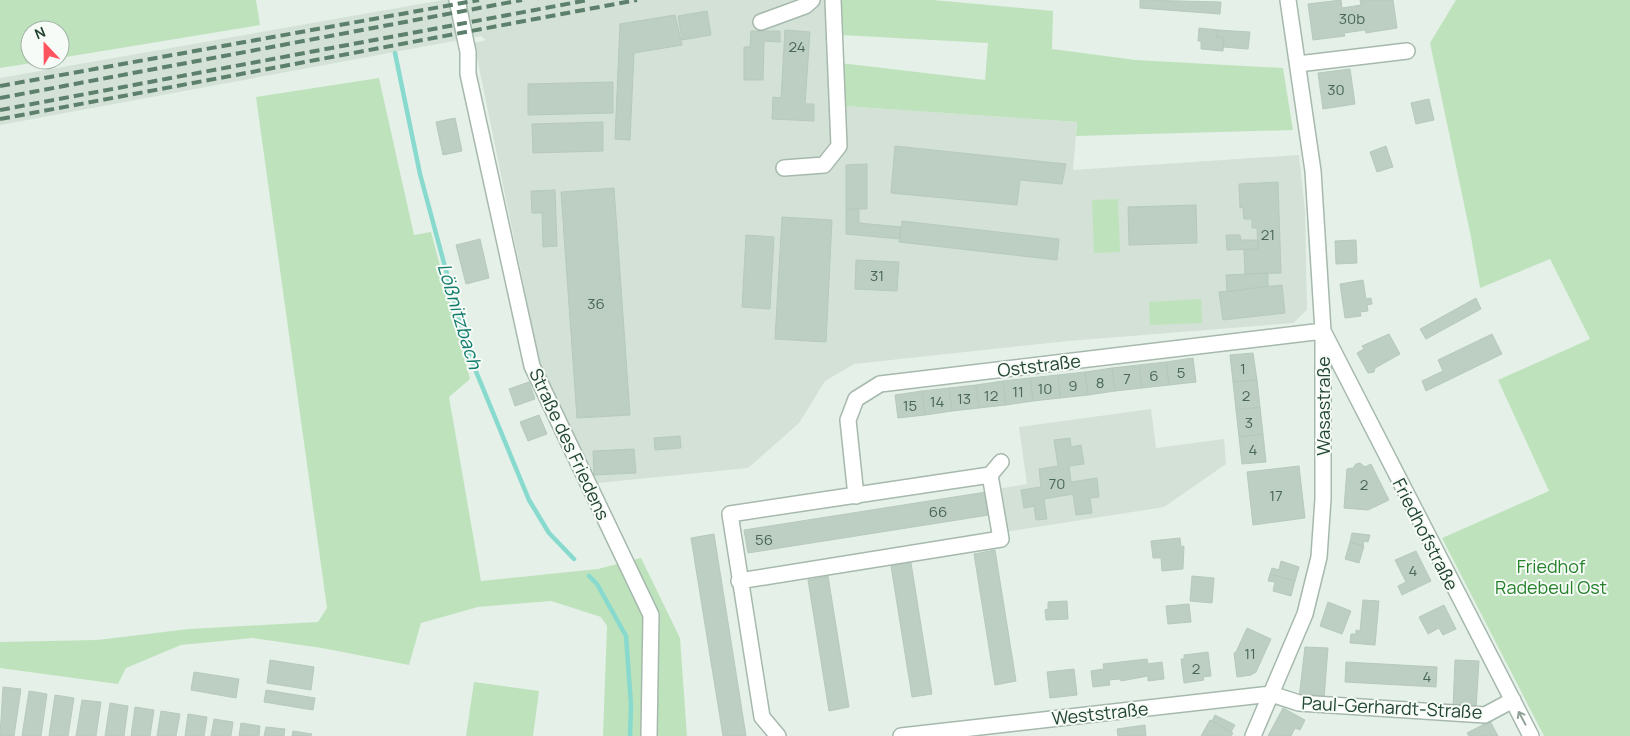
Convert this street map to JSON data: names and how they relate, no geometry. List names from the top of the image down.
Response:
{
  "streets": {
    "street": [
      "Oststraße",
      "Wasastraße",
      "Straße des Friedens",
      "Friedhofstraße",
      "Paul-Gerhardt-Straße",
      "Weststraße"
    ]
  },
  "crossings": [
    ["Oststraße", "Wasastraße"],
    ["Oststraße", "Friedhofstraße"],
    ["Wasastraße", "Friedhofstraße"],
    ["Wasastraße", "Paul-Gerhardt-Straße"],
    ["Wasastraße", "Weststraße"],
    ["Friedhofstraße", "Paul-Gerhardt-Straße"],
    ["Paul-Gerhardt-Straße", "Weststraße"]
  ],
  "water": ["Lößnitzbach"],
  "parks": ["Friedhof Radebeul Ost"],
  "house_numbers": [
    "30b",
    "24",
    "30",
    "21",
    "31",
    "36",
    "1",
    "5",
    "6",
    "7",
    "8",
    "9",
    "10",
    "11",
    "12",
    "2",
    "13",
    "14",
    "15",
    "3",
    "4",
    "70",
    "2",
    "17",
    "66",
    "56",
    "4",
    "11",
    "2",
    "4"
  ],
  "north": "top"
}
